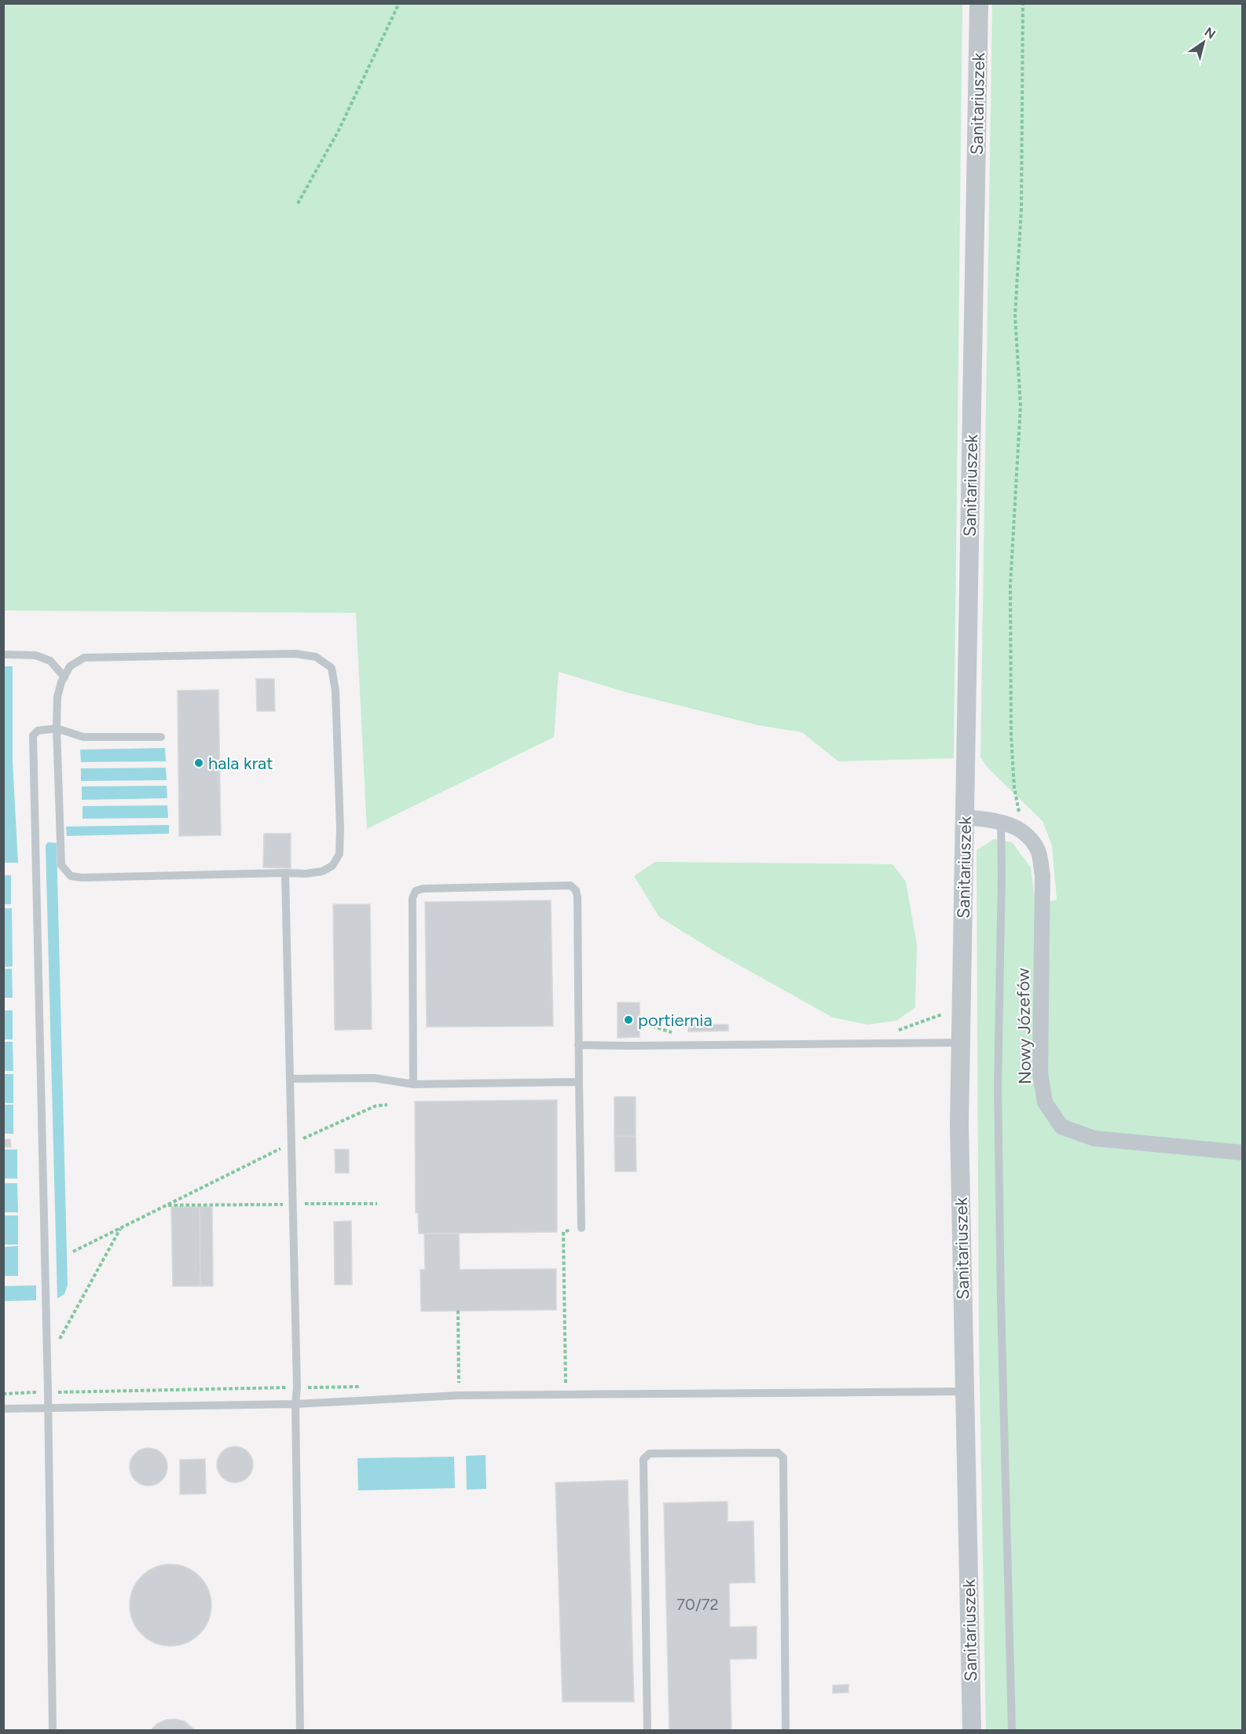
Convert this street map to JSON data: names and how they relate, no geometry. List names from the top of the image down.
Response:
{
  "streets": {
    "street": ["Sanitariuszek", "Nowy Józefów"]
  },
  "crossings": [
    ["Sanitariuszek", "Nowy Józefów"]
  ],
  "places": ["hala krat", "portiernia"],
  "house_numbers": ["70/72"],
  "north": "top right"
}
